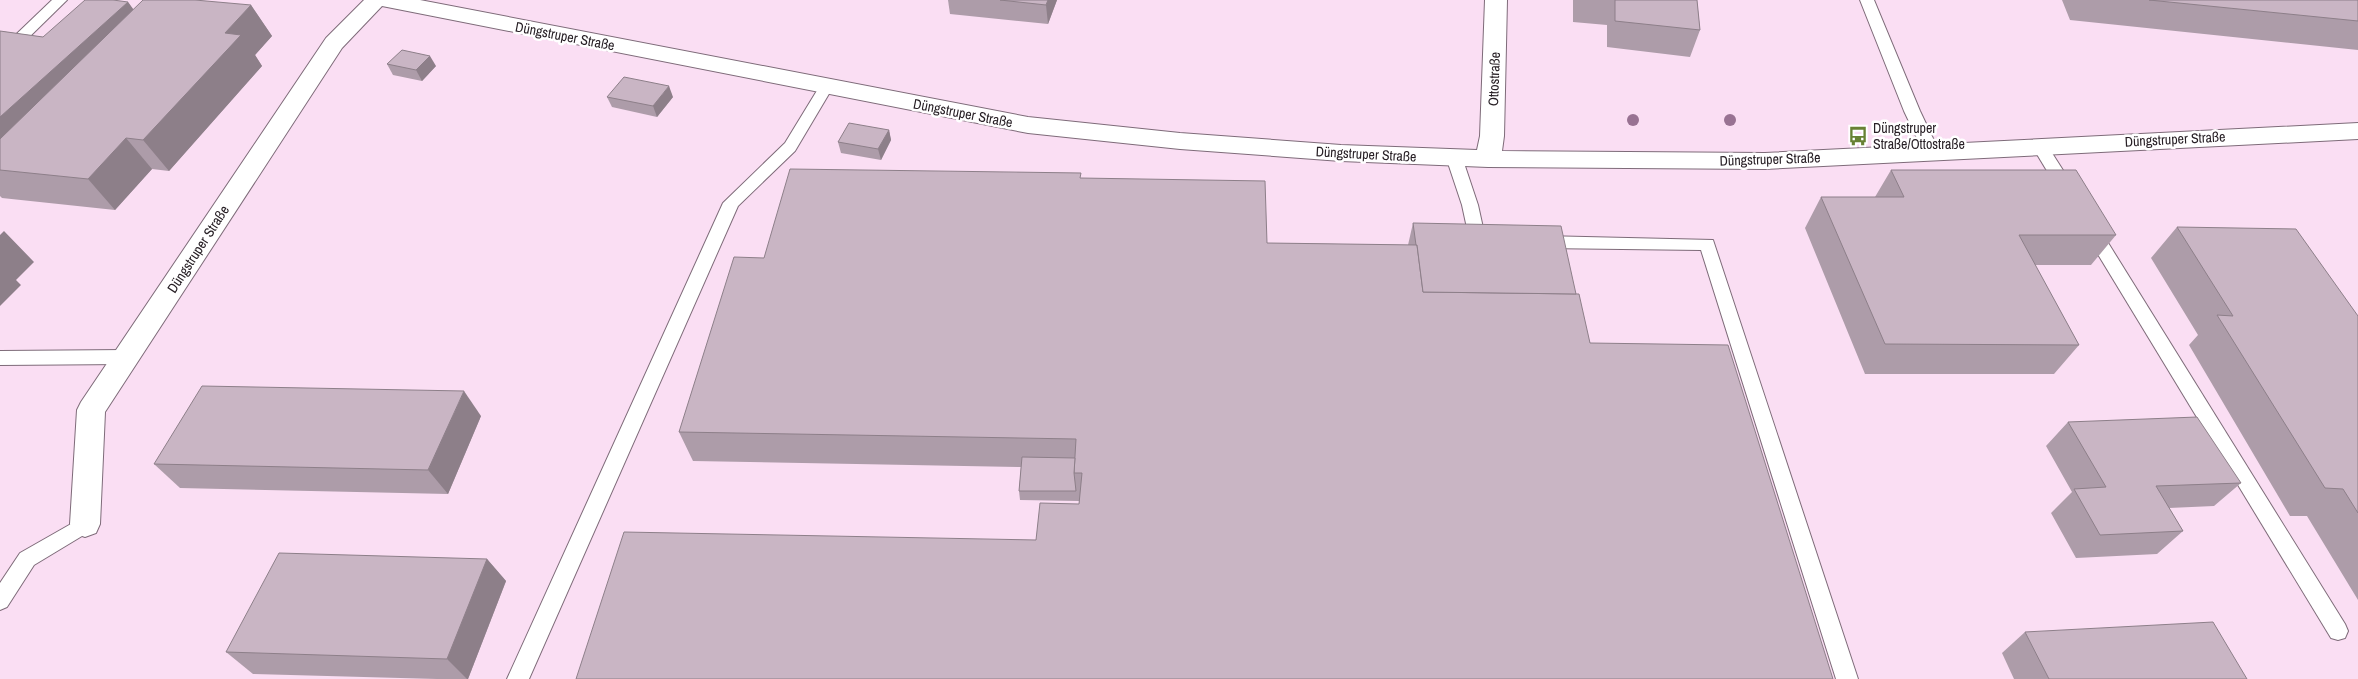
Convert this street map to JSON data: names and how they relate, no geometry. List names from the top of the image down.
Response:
{
  "streets": {
    "street": ["Düngstruper Straße", "Ottostraße"]
  },
  "crossings": [
    ["Düngstruper Straße", "Ottostraße"]
  ],
  "places": {
    "bus stop": ["Düngstruper Straße/Ottostraße"]
  }
}
